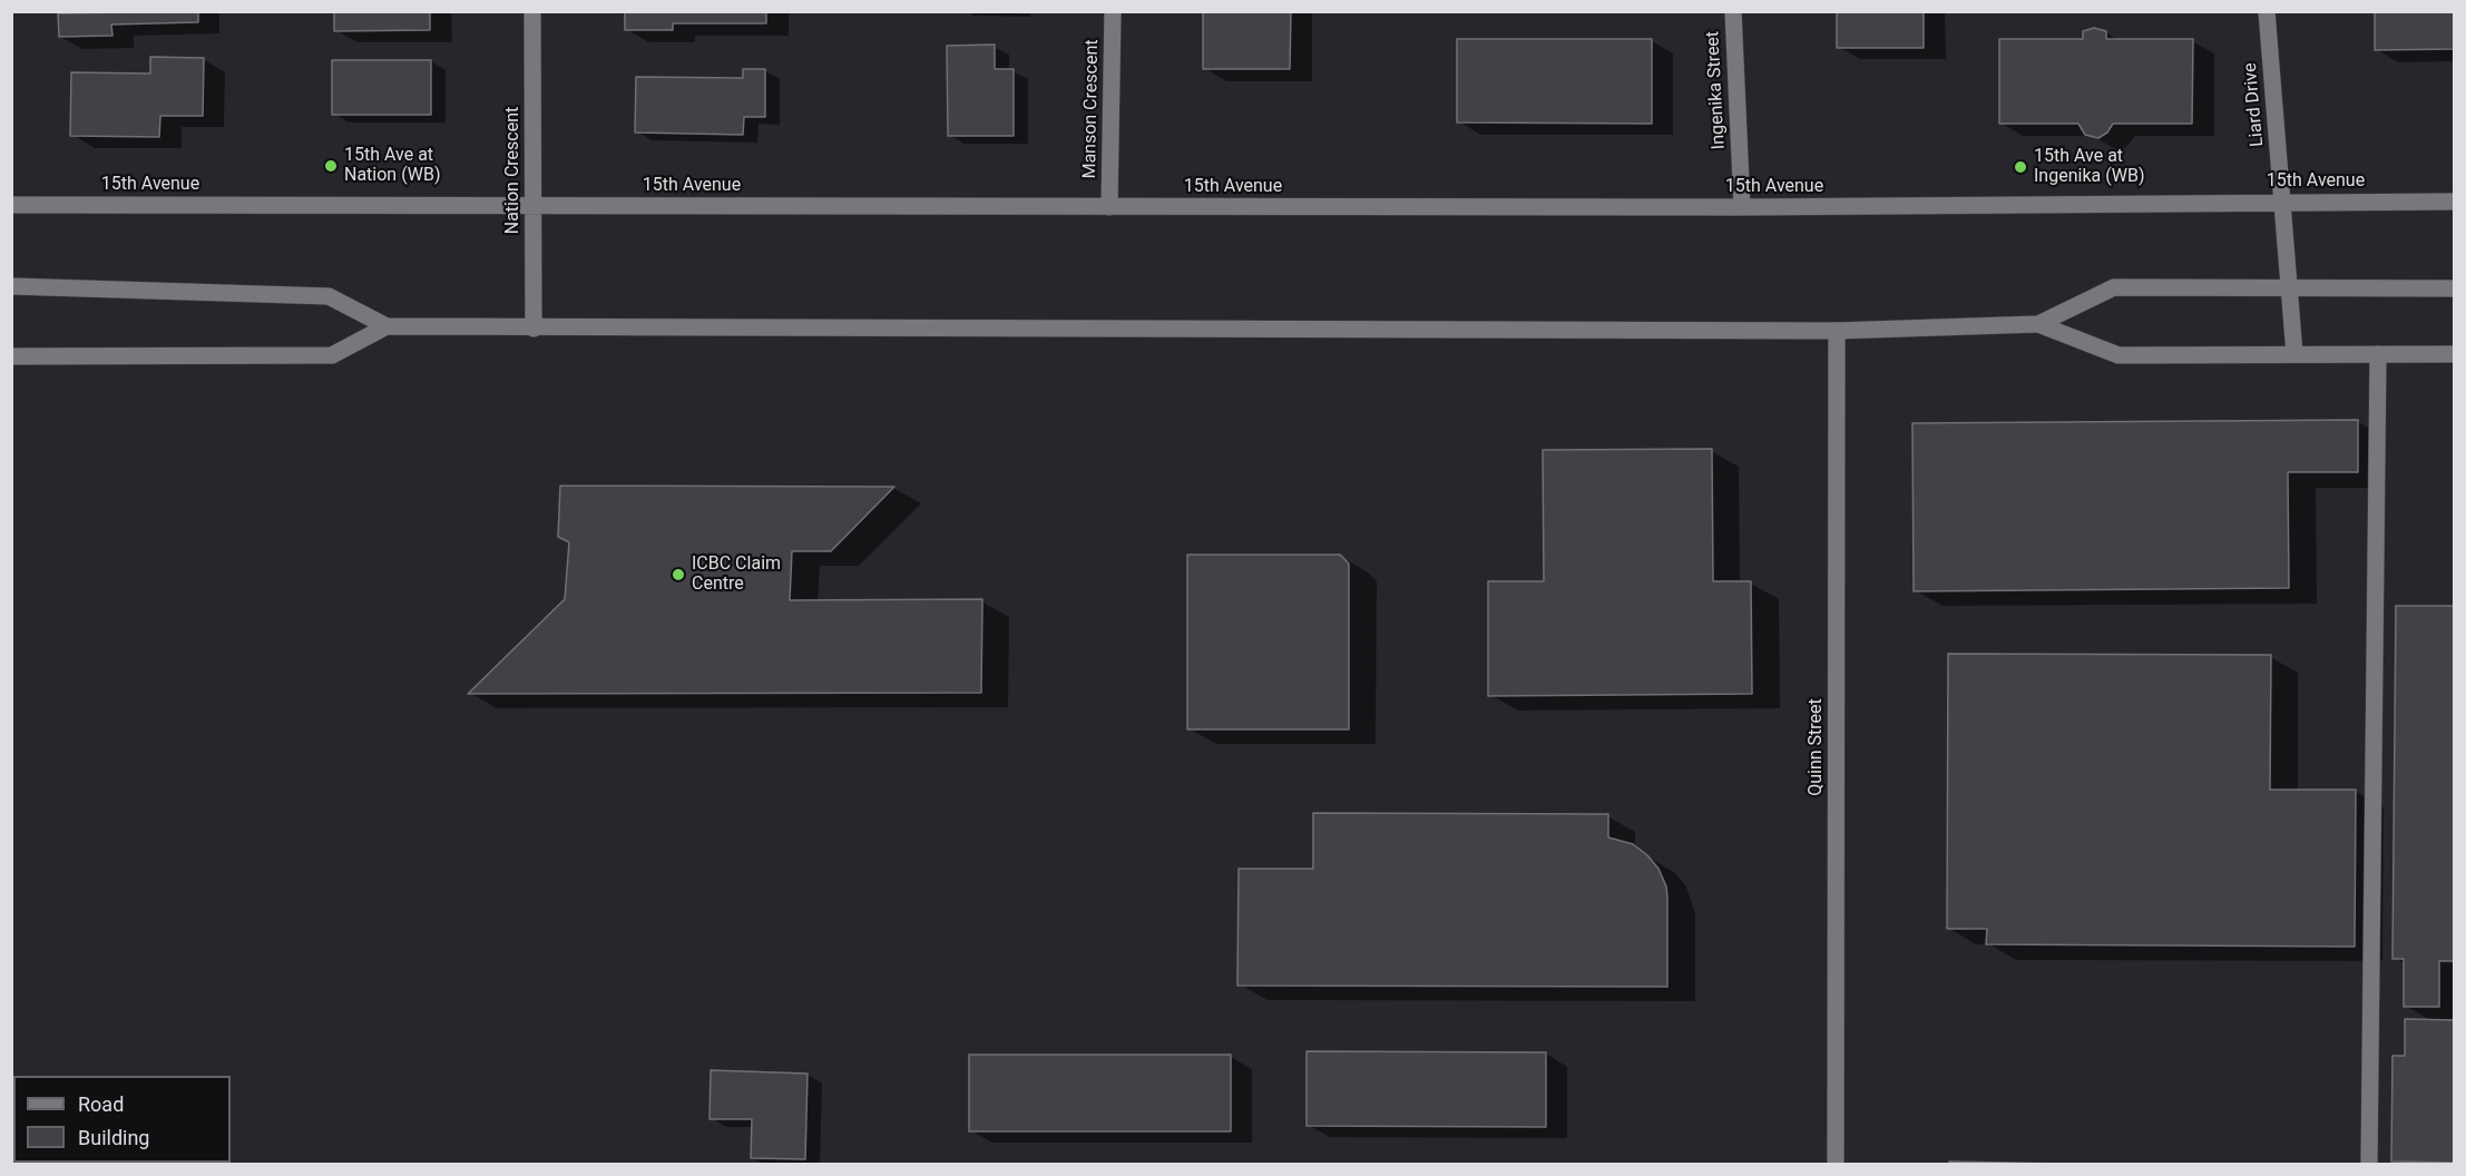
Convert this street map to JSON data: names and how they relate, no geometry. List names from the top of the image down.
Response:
{
  "streets": {
    "street": [
      "Ingenika Street",
      "Liard Drive",
      "Manson Crescent",
      "Nation Crescent",
      "15th Avenue",
      "Quinn Street"
    ]
  },
  "crossings": [
    ["Ingenika Street", "15th Avenue"],
    ["Liard Drive", "15th Avenue"],
    ["Manson Crescent", "15th Avenue"],
    ["Nation Crescent", "15th Avenue"]
  ],
  "places": ["15th Ave at Nation (WB)", "15th Ave at Ingenika (WB)", "ICBC Claim Centre"],
  "legend": ["Road", "Building"]
}
